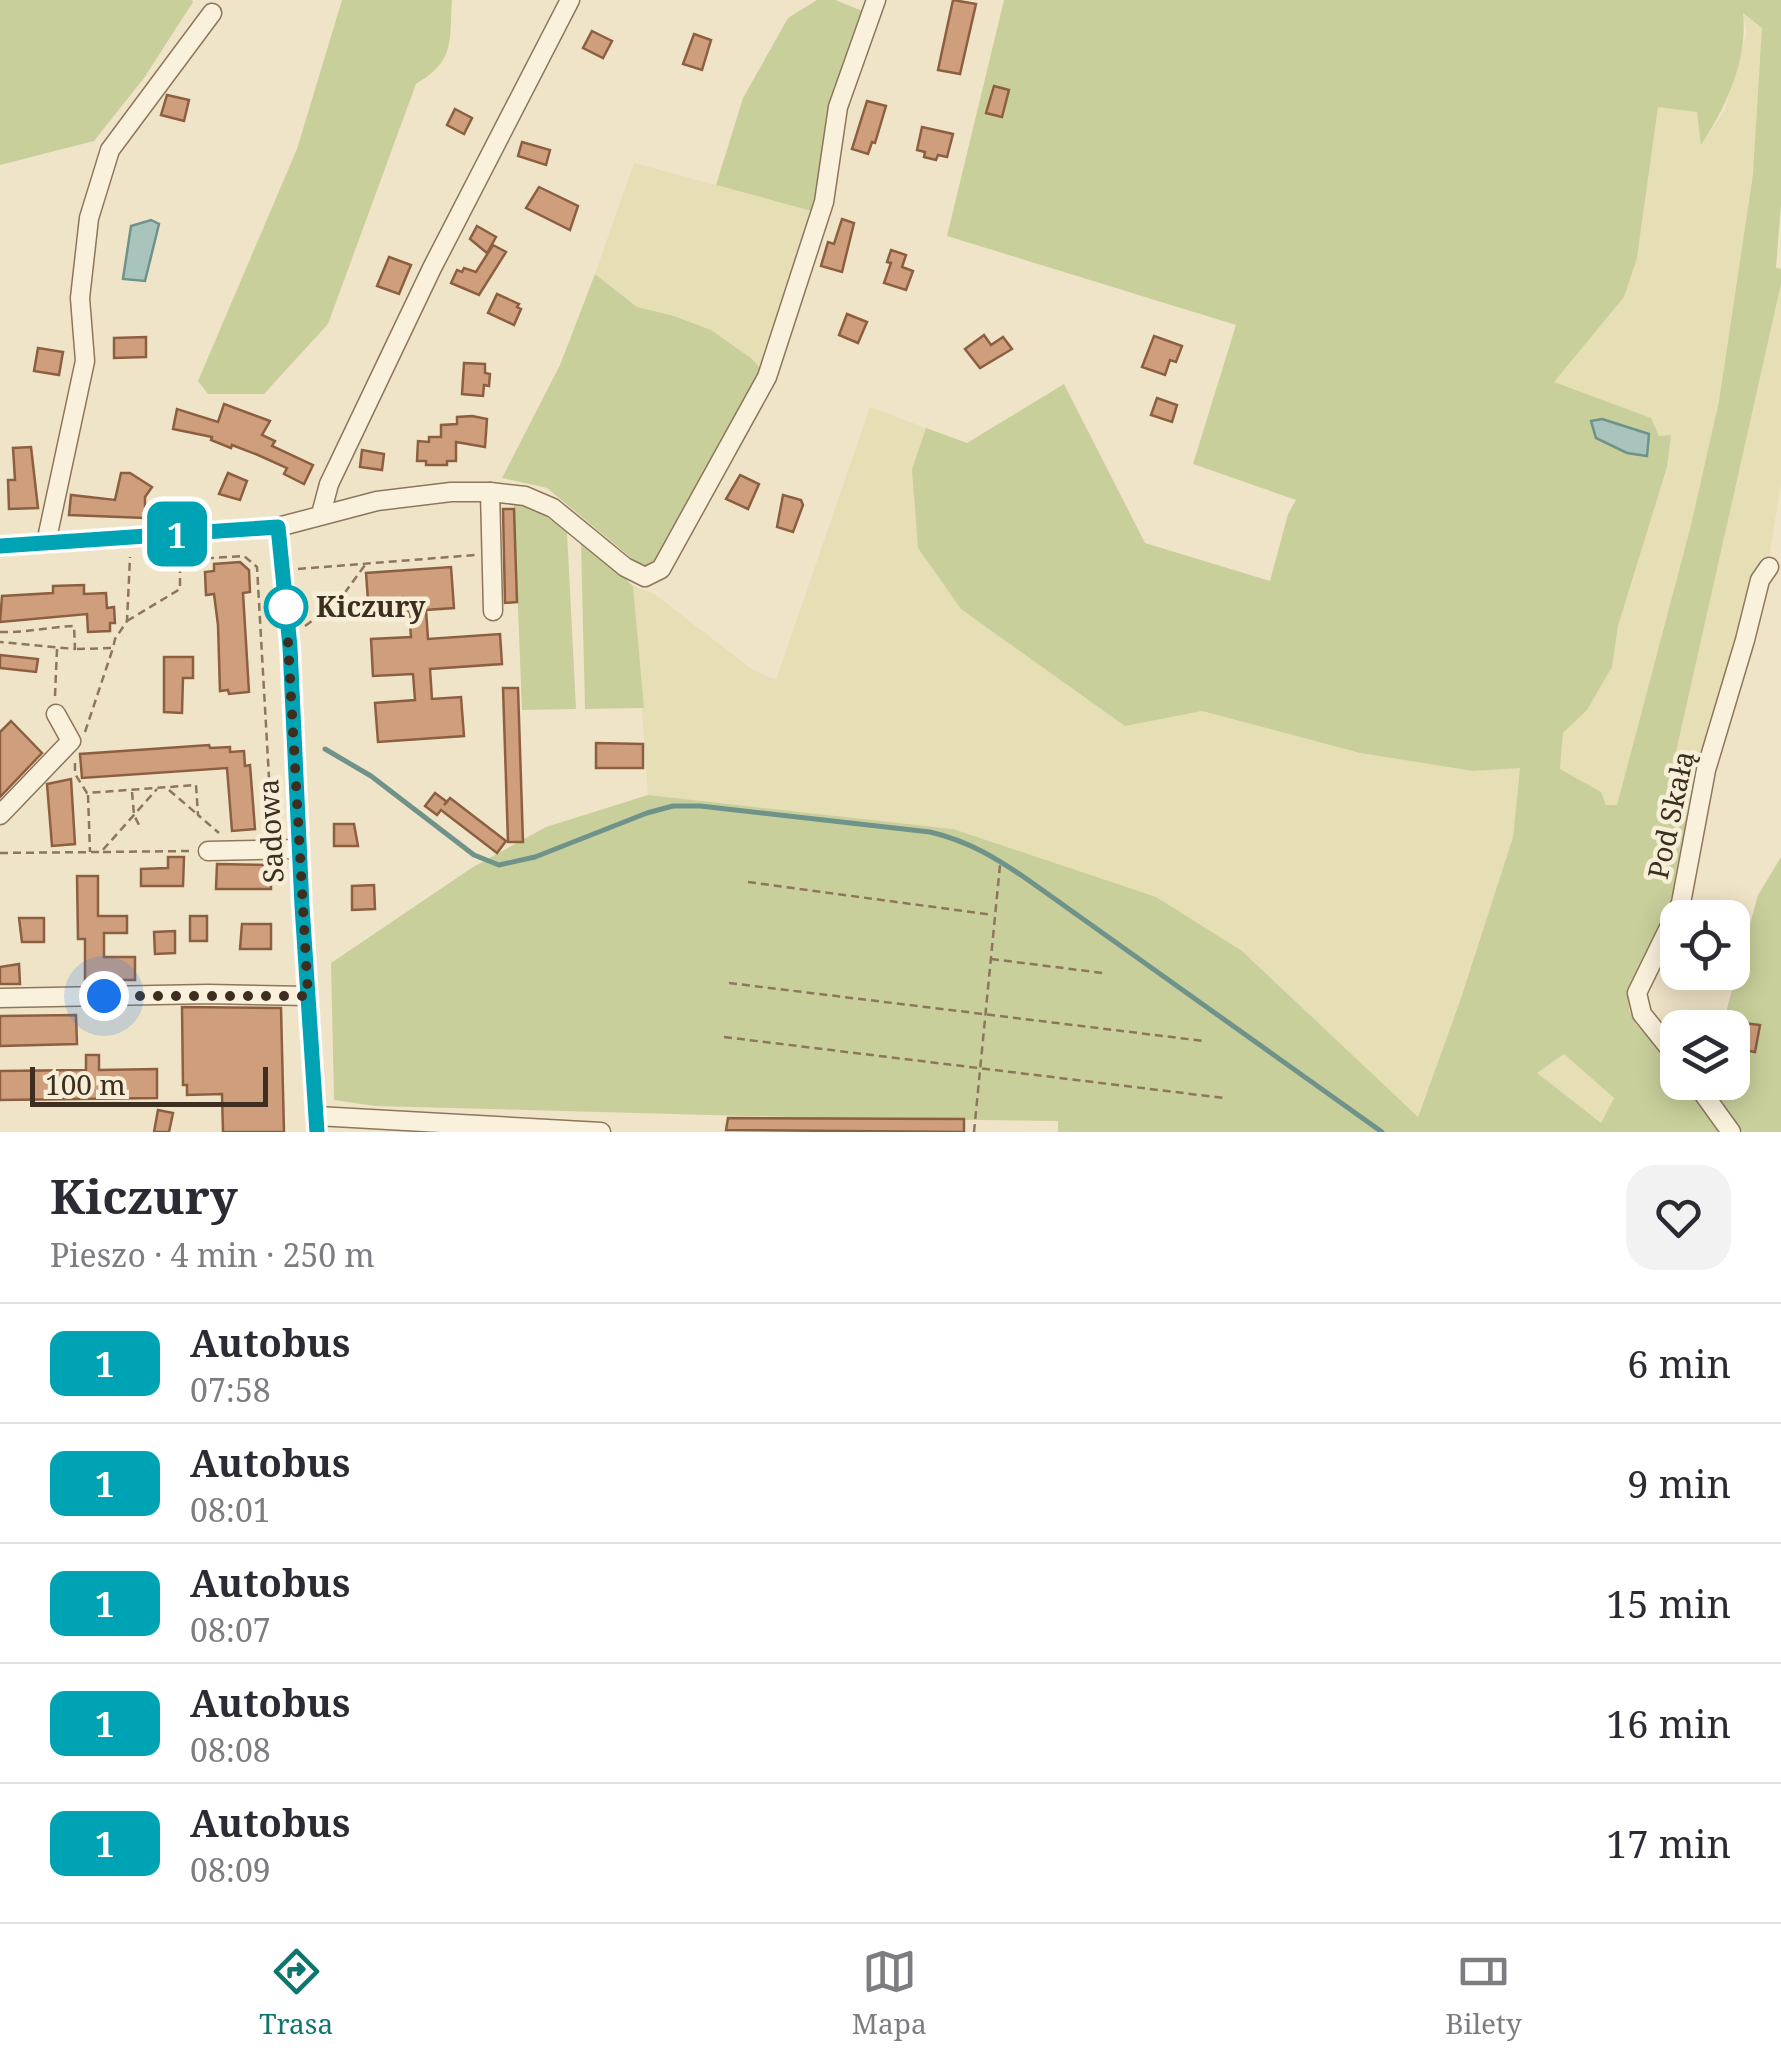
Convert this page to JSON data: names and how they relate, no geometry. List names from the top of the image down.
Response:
{
  "streets": {
    "street": ["Pod Skałą", "Sadowa"]
  },
  "places": ["Kiczury"],
  "lines": ["bus line 1"],
  "scale_bar": "100 m",
  "page": {
    "on_map": "1",
    "scale": "100 m",
    "heading": ["Kiczury", "Pieszo · 4 min · 250 m"],
    "list": [
      {
        "mark": "1",
        "name": "Autobus",
        "note": "07:58",
        "value": "6 min"
      },
      {
        "mark": "1",
        "name": "Autobus",
        "note": "08:01",
        "value": "9 min"
      },
      {
        "mark": "1",
        "name": "Autobus",
        "note": "08:07",
        "value": "15 min"
      },
      {
        "mark": "1",
        "name": "Autobus",
        "note": "08:08",
        "value": "16 min"
      },
      {
        "mark": "1",
        "name": "Autobus",
        "note": "08:09",
        "value": "17 min"
      }
    ],
    "tabs": ["Trasa", "Mapa", "Bilety"]
  }
}
